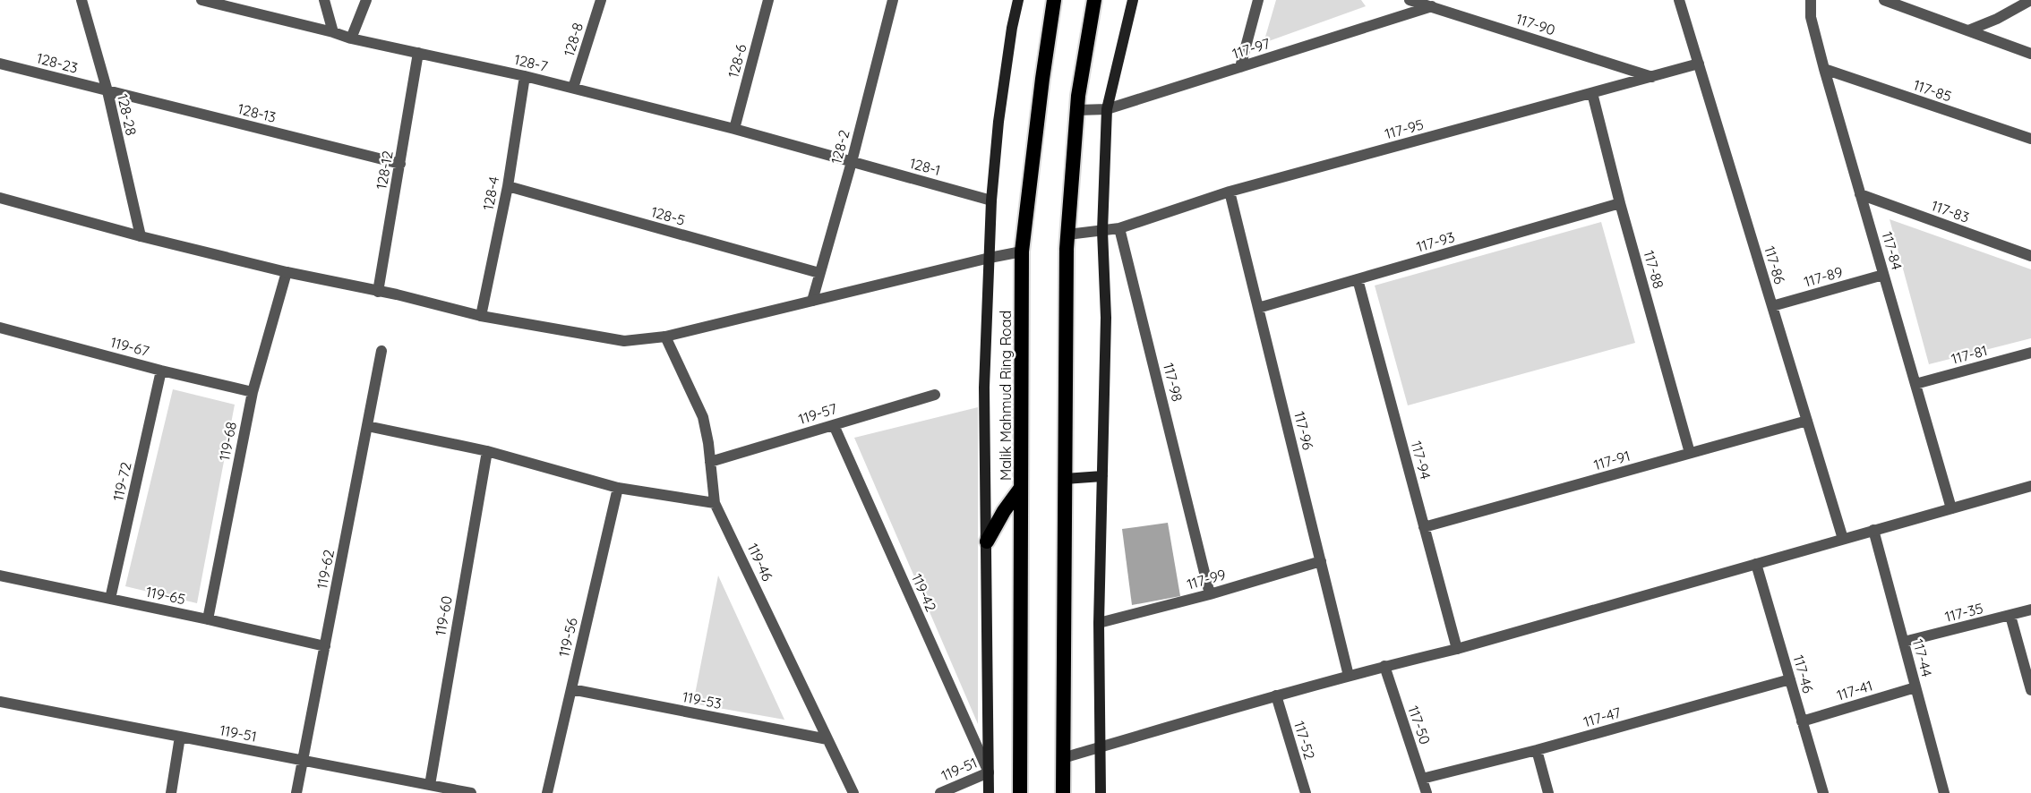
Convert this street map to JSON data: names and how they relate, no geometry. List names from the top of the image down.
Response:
{
  "streets": {
    "highway": ["Malik Mahmud Ring Road"],
    "street": [
      "117-90",
      "128-8",
      "117-97",
      "128-6",
      "128-23",
      "128-7",
      "117-85",
      "128-13",
      "128-28",
      "117-95",
      "128-2",
      "128-1",
      "128-12",
      "128-4",
      "117-83",
      "128-5",
      "117-93",
      "117-84",
      "117-86",
      "117-88",
      "117-89",
      "119-67",
      "117-81",
      "117-98",
      "119-57",
      "117-96",
      "119-68",
      "117-94",
      "117-91",
      "119-72",
      "119-46",
      "119-62",
      "117-99",
      "119-42",
      "119-65",
      "117-35",
      "119-60",
      "119-56",
      "117-44",
      "117-46",
      "117-41",
      "119-53",
      "117-47",
      "117-50",
      "119-51",
      "117-52"
    ]
  },
  "crossings": [
    ["117-90", "117-97"],
    ["117-90", "117-95"],
    ["128-8", "128-7"],
    ["128-6", "128-7"],
    ["128-23", "128-13"],
    ["128-23", "128-28"],
    ["128-7", "128-2"],
    ["128-7", "128-1"],
    ["128-7", "128-12"],
    ["128-7", "128-4"],
    ["117-85", "117-84"],
    ["128-13", "128-28"],
    ["128-13", "128-12"],
    ["117-95", "117-86"],
    ["117-95", "117-88"],
    ["117-95", "117-98"],
    ["117-95", "117-96"],
    ["128-2", "128-1"],
    ["128-2", "128-5"],
    ["128-4", "128-5"],
    ["117-83", "117-84"],
    ["117-93", "117-88"],
    ["117-93", "117-96"],
    ["117-93", "117-94"],
    ["117-84", "117-89"],
    ["117-84", "117-81"],
    ["117-86", "117-89"],
    ["117-86", "117-91"],
    ["117-88", "117-91"],
    ["119-67", "119-68"],
    ["119-67", "119-72"],
    ["117-98", "117-99"],
    ["119-57", "119-46"],
    ["119-57", "119-42"],
    ["117-96", "117-99"],
    ["119-68", "119-65"],
    ["117-94", "117-91"],
    ["119-72", "119-65"],
    ["119-46", "119-53"],
    ["119-62", "119-65"],
    ["119-62", "119-51"],
    ["119-42", "119-51"],
    ["117-35", "117-44"],
    ["119-60", "119-51"],
    ["119-56", "119-53"],
    ["117-44", "117-41"],
    ["117-46", "117-41"],
    ["117-46", "117-47"],
    ["117-47", "117-50"]
  ]
}
